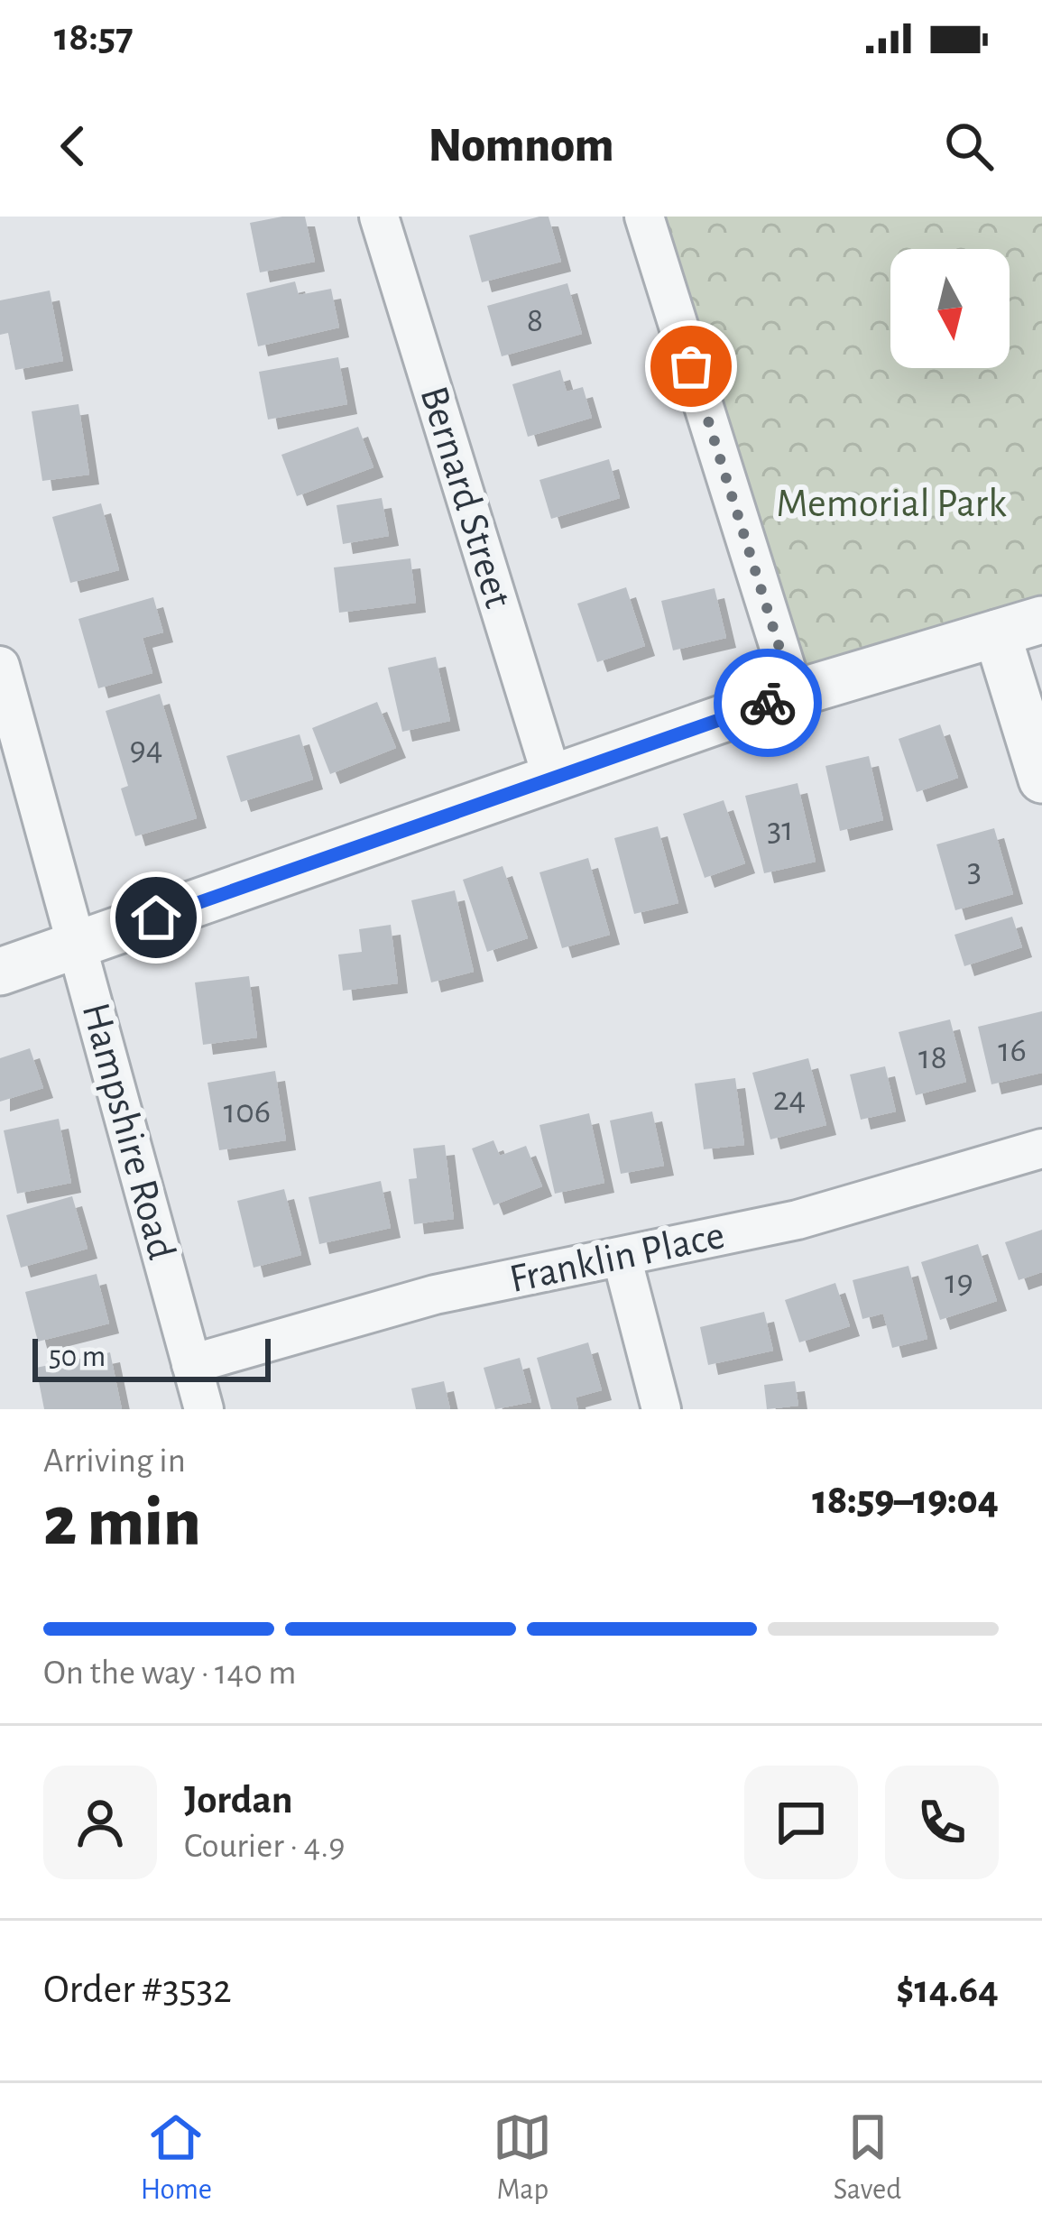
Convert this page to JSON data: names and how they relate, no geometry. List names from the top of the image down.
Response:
{
  "streets": {
    "street": ["Bernard Street", "Hampshire Road", "Franklin Place"]
  },
  "crossings": [
    ["Hampshire Road", "Franklin Place"]
  ],
  "parks": ["Memorial Park"],
  "house_numbers": [
    "8",
    "94",
    "31",
    "3",
    "16",
    "18",
    "24",
    "106",
    "19"
  ],
  "scale_bar": "50 m",
  "north": "bottom",
  "page": {
    "status": "18:57",
    "header": "Nomnom",
    "scale": "50 m",
    "heading": ["2 min", "Arriving in", "18:59–19:04"],
    "panel": [
      "Jordan",
      "Courier · 4.9",
      "Order #3532",
      "$14.64"
    ],
    "bar": "On the way · 140 m",
    "tabs": ["Home", "Map", "Saved"]
  }
}
